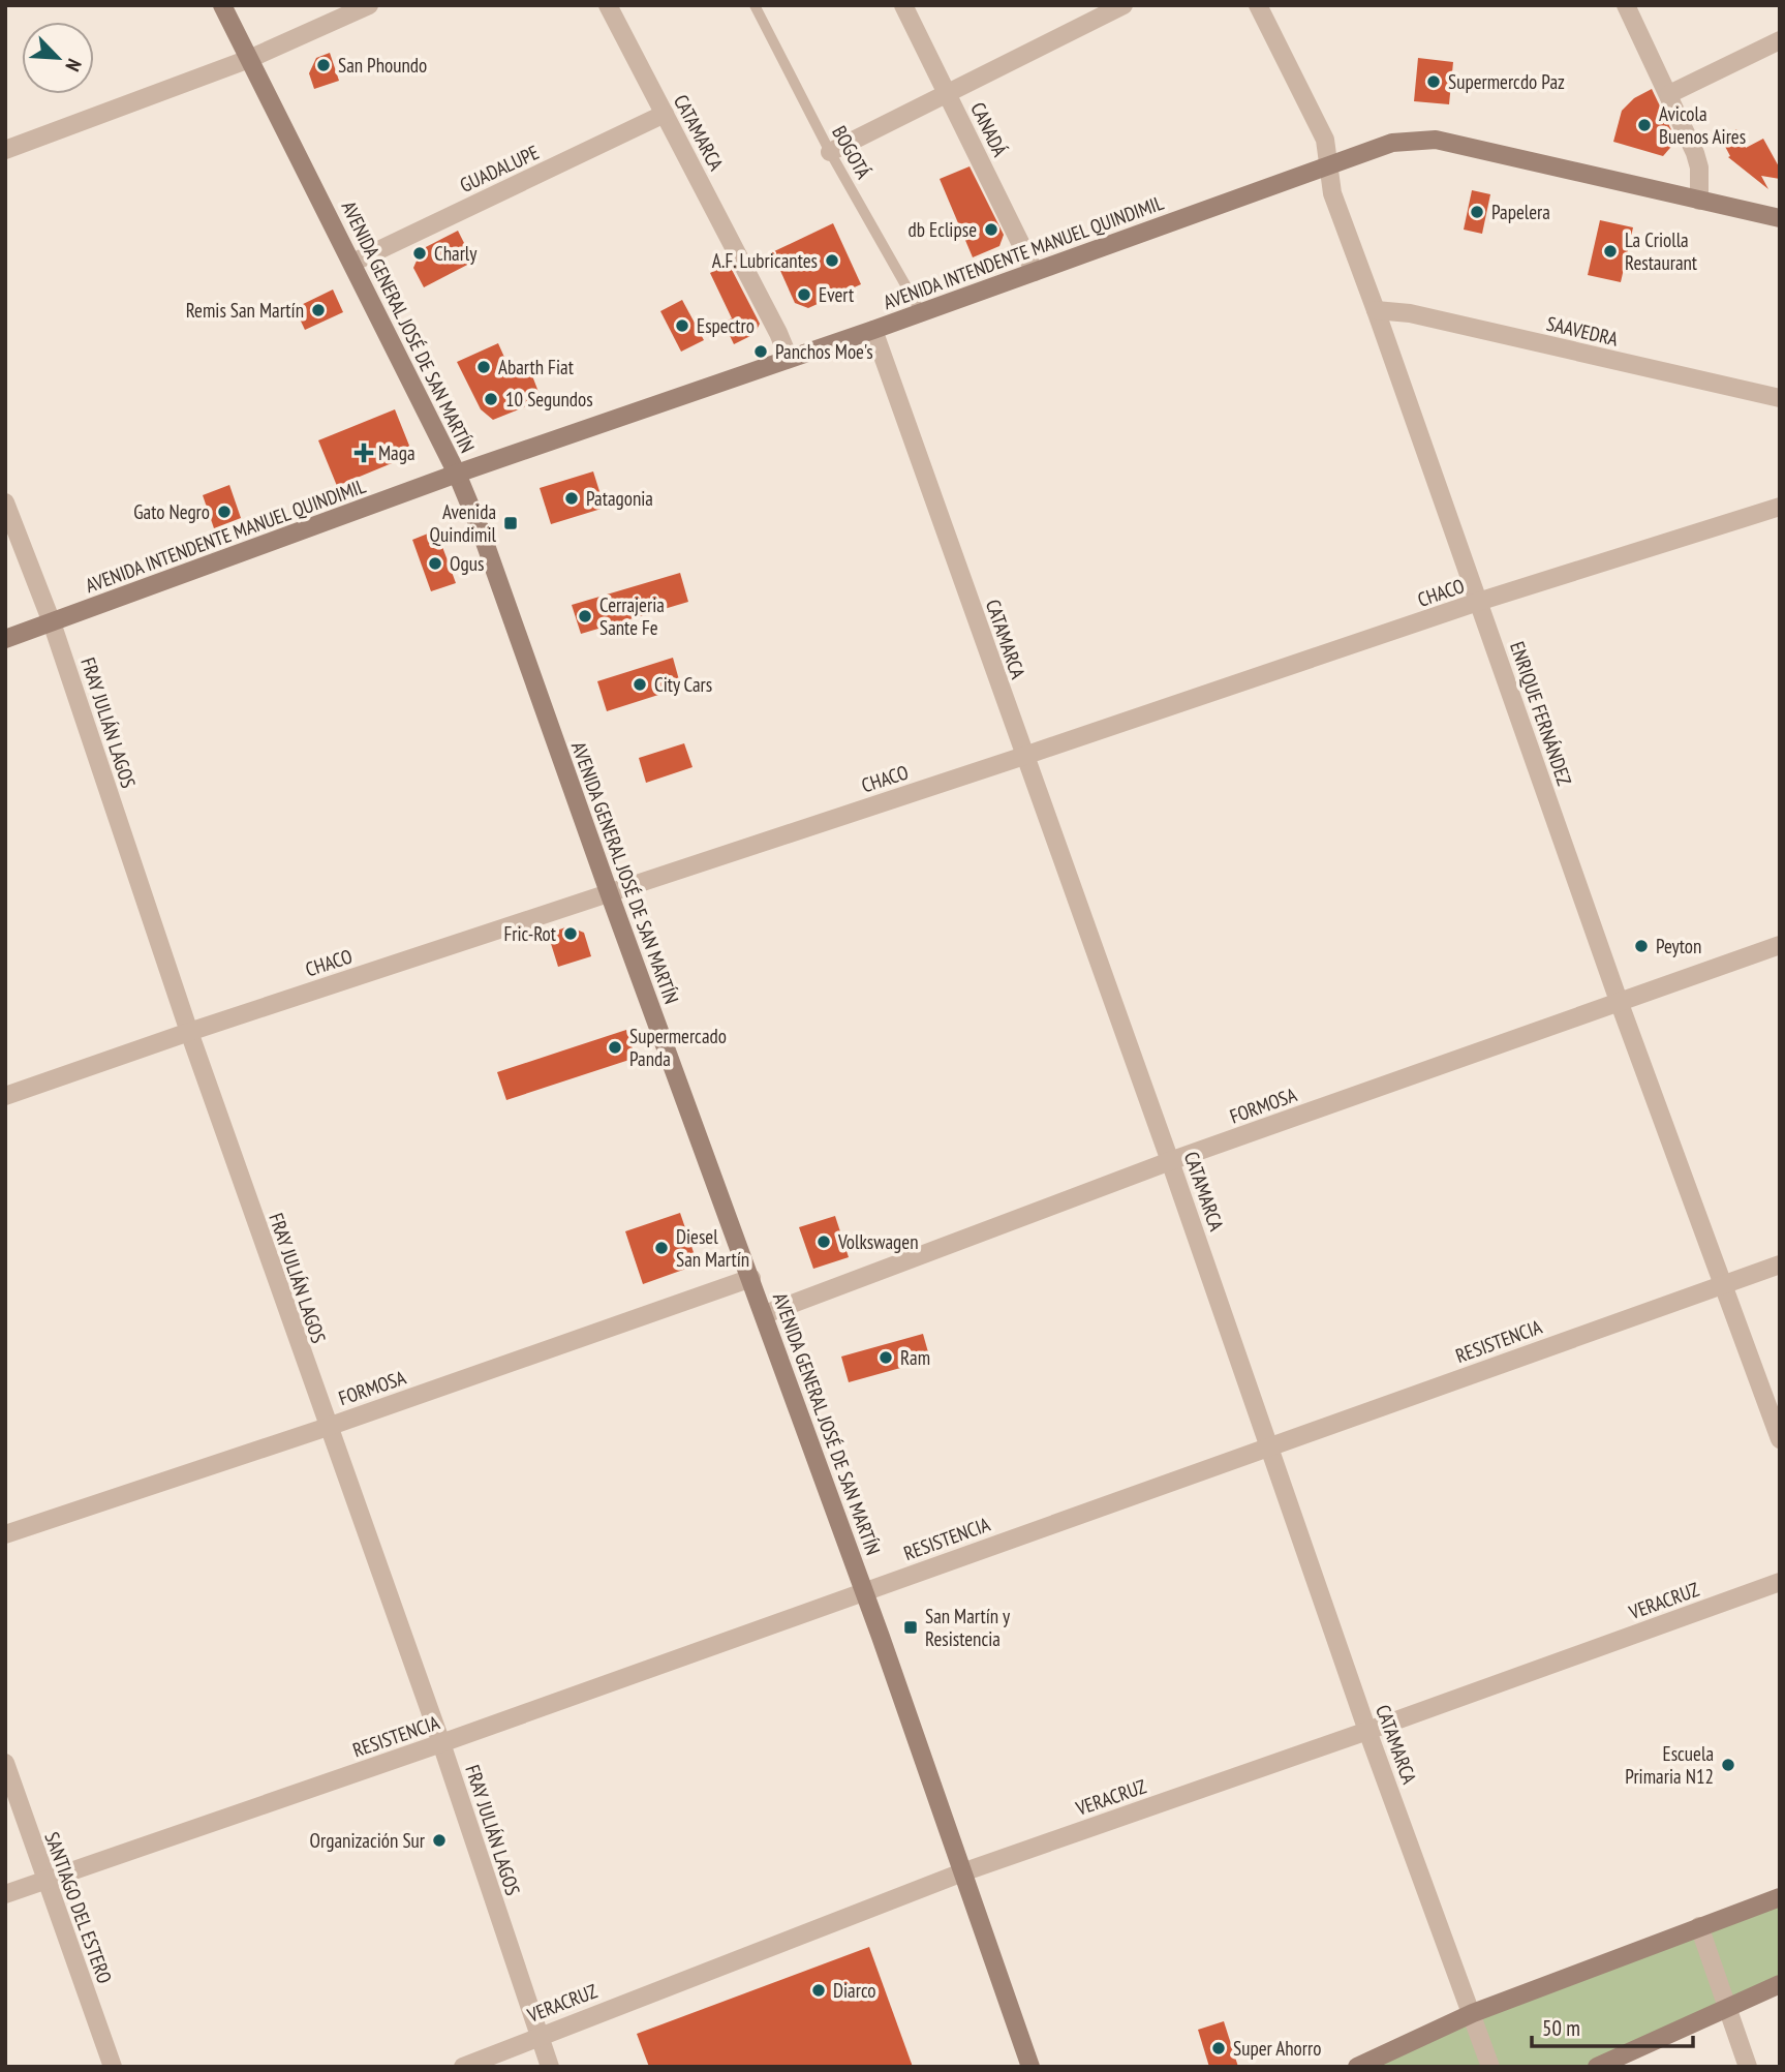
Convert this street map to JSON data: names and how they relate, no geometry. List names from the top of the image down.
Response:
{
  "streets": {
    "main road": ["AVENIDA INTENDENTE MANUEL QUINDIMIL", "AVENIDA GENERAL JOSÉ DE SAN MARTÍN"],
    "street": [
      "CANADÁ",
      "CATAMARCA",
      "GUADALUPE",
      "SAAVEDRA",
      "CHACO",
      "ENRIQUE FERNÁNDEZ",
      "FRAY JULIÁN LAGOS",
      "FORMOSA",
      "RESISTENCIA",
      "VERACRUZ",
      "SANTIAGO DEL ESTERO"
    ],
    "lane": ["BOGOTÁ"]
  },
  "crossings": [
    ["CANADÁ", "AVENIDA INTENDENTE MANUEL QUINDIMIL"],
    ["CATAMARCA", "GUADALUPE"],
    ["CATAMARCA", "AVENIDA INTENDENTE MANUEL QUINDIMIL"],
    ["CATAMARCA", "CHACO"],
    ["CATAMARCA", "FORMOSA"],
    ["CATAMARCA", "RESISTENCIA"],
    ["CATAMARCA", "VERACRUZ"],
    ["BOGOTÁ", "AVENIDA INTENDENTE MANUEL QUINDIMIL"],
    ["GUADALUPE", "AVENIDA GENERAL JOSÉ DE SAN MARTÍN"],
    ["AVENIDA INTENDENTE MANUEL QUINDIMIL", "AVENIDA GENERAL JOSÉ DE SAN MARTÍN"],
    ["AVENIDA INTENDENTE MANUEL QUINDIMIL", "ENRIQUE FERNÁNDEZ"],
    ["AVENIDA INTENDENTE MANUEL QUINDIMIL", "FRAY JULIÁN LAGOS"],
    ["AVENIDA GENERAL JOSÉ DE SAN MARTÍN", "CHACO"],
    ["AVENIDA GENERAL JOSÉ DE SAN MARTÍN", "FORMOSA"],
    ["AVENIDA GENERAL JOSÉ DE SAN MARTÍN", "RESISTENCIA"],
    ["AVENIDA GENERAL JOSÉ DE SAN MARTÍN", "VERACRUZ"],
    ["SAAVEDRA", "ENRIQUE FERNÁNDEZ"],
    ["CHACO", "ENRIQUE FERNÁNDEZ"],
    ["CHACO", "FRAY JULIÁN LAGOS"],
    ["ENRIQUE FERNÁNDEZ", "FORMOSA"],
    ["ENRIQUE FERNÁNDEZ", "RESISTENCIA"],
    ["FRAY JULIÁN LAGOS", "FORMOSA"],
    ["FRAY JULIÁN LAGOS", "RESISTENCIA"],
    ["FRAY JULIÁN LAGOS", "VERACRUZ"],
    ["RESISTENCIA", "SANTIAGO DEL ESTERO"]
  ],
  "places": {
    "other": [
      "San Phoundo",
      "Supermercdo Paz",
      "Avicola Buenos Aires",
      "Papelera",
      "db Eclipse",
      "La Criolla Restaurant",
      "Charly",
      "A.F. Lubricantes",
      "Evert",
      "Remis San Martín",
      "Espectro",
      "Panchos Moe's",
      "Abarth Fiat",
      "10 Segundos",
      "Patagonia",
      "Gato Negro",
      "Ogus",
      "Cerrajeria Sante Fe",
      "City Cars",
      "Fric-Rot",
      "Peyton",
      "Supermercado Panda",
      "Volkswagen",
      "Diesel San Martín",
      "Ram",
      "Escuela Primaria N12",
      "Organización Sur",
      "Diarco",
      "Super Ahorro"
    ],
    "health": ["Maga"],
    "transit": ["Avenida Quindimil", "San Martín y Resistencia"]
  },
  "scale_bar": "50 m",
  "north": "bottom right"
}
